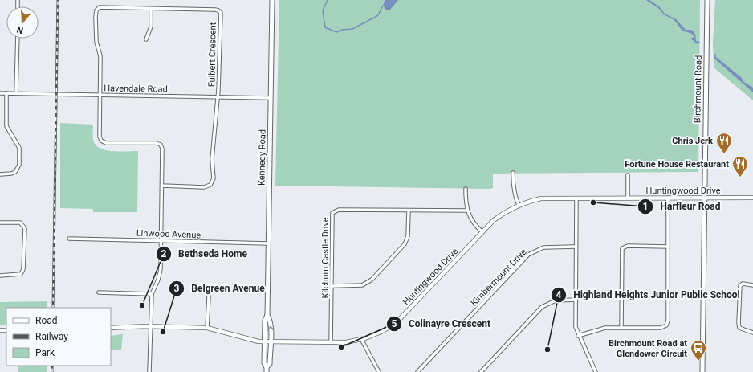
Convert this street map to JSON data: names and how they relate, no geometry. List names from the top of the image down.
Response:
{
  "streets": {
    "main road": ["Birchmount Road", "Kennedy Road"],
    "street": [
      "Fulbert Crescent",
      "Havendale Road",
      "Huntingwood Drive",
      "Linwood Avenue",
      "Kilchurn Castle Drive",
      "Kimbermount Drive"
    ]
  },
  "crossings": [
    ["Fulbert Crescent", "Havendale Road"],
    ["Havendale Road", "Kennedy Road"],
    ["Birchmount Road", "Huntingwood Drive"],
    ["Kennedy Road", "Huntingwood Drive"],
    ["Kennedy Road", "Linwood Avenue"],
    ["Huntingwood Drive", "Kilchurn Castle Drive"]
  ],
  "places": {
    "restaurant": ["Chris Jerk", "Fortune House Restaurant"],
    "other": [
      "Harfleur Road",
      "Bethseda Home",
      "Belgreen Avenue",
      "Colinayre Crescent",
      "Highland Heights Junior Public School"
    ],
    "bus stop": ["Birchmount Road at Glendower Circuit"]
  },
  "legend": ["Road", "Railway", "Park"],
  "north": "bottom"
}
